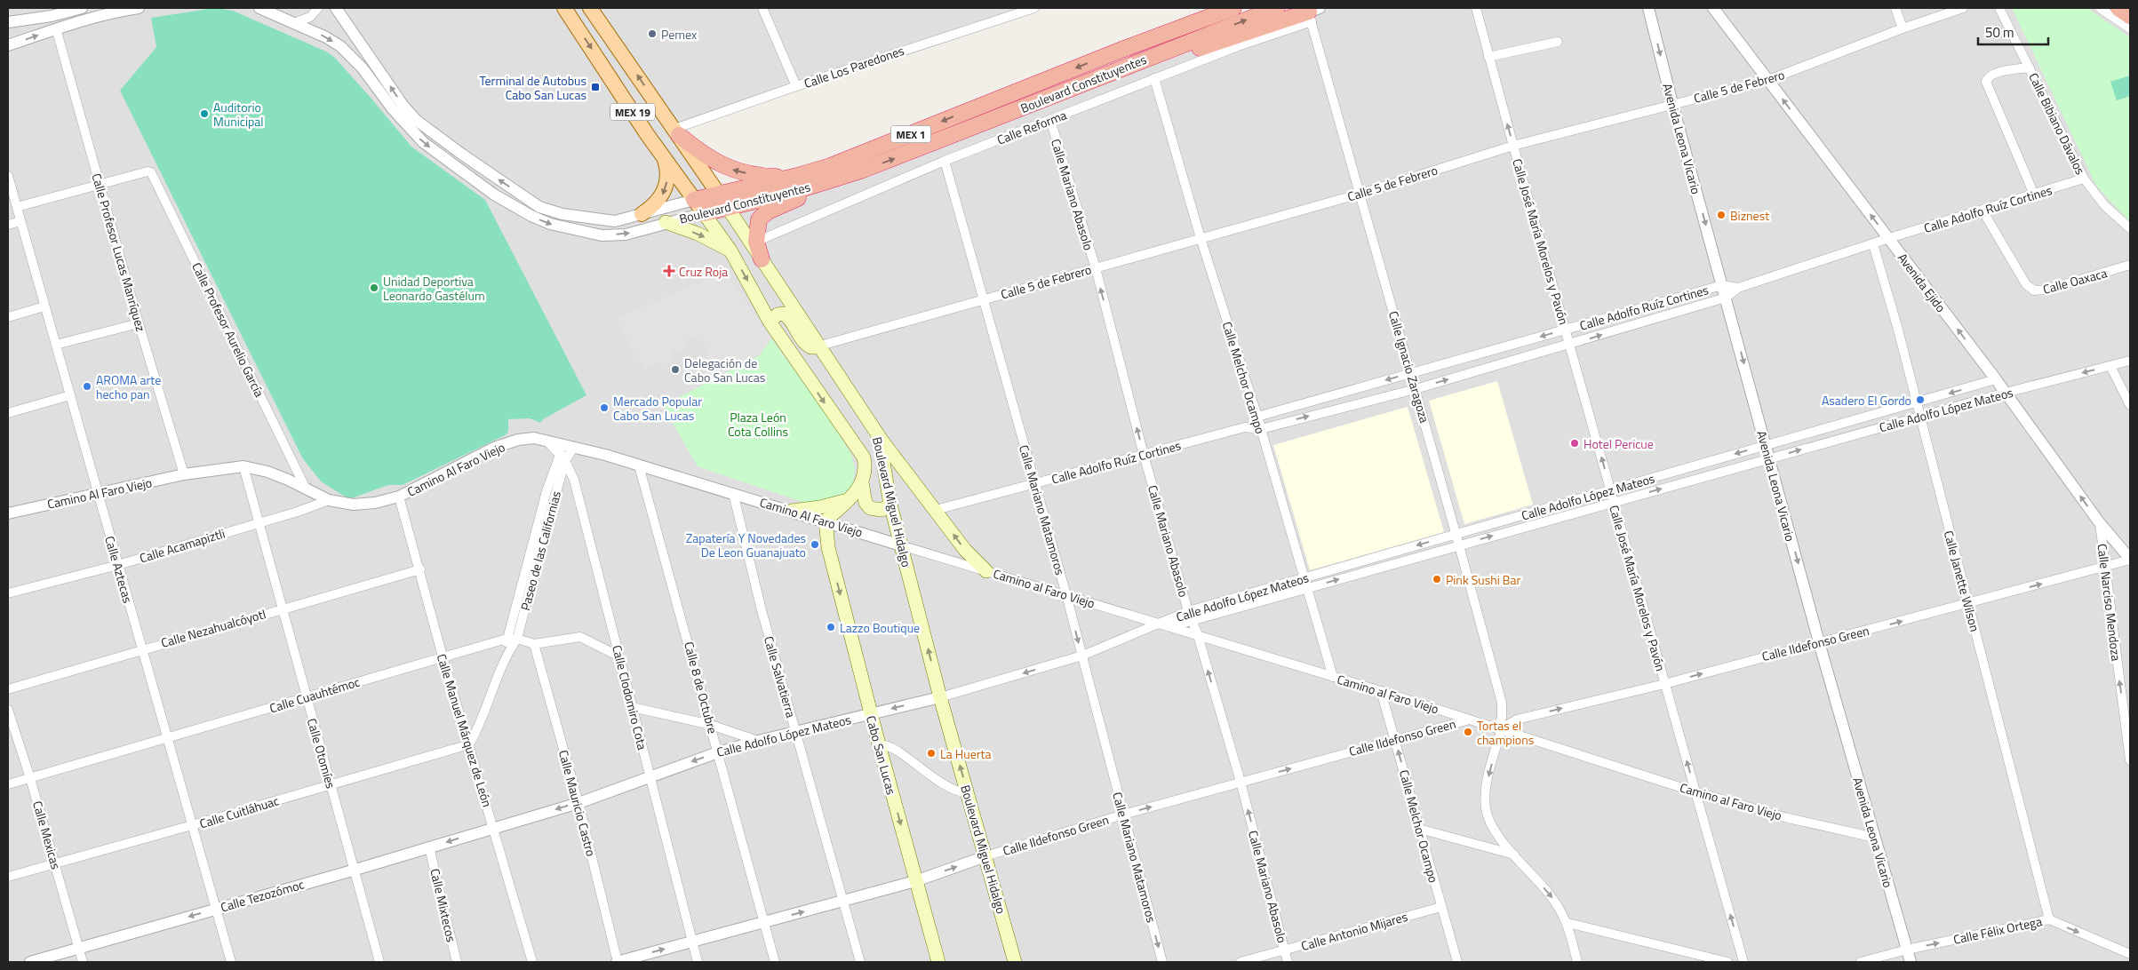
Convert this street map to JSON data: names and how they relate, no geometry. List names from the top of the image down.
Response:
{
  "streets": {
    "highway": ["Boulevard Constituyentes", "MEX 1"],
    "main road": ["MEX 19", "Boulevard Miguel Hidalgo", "Cabo San Lucas"],
    "street": [
      "Calle Los Paredones",
      "Calle 5 de Febrero",
      "Calle Bibiano Dávalos",
      "Calle Reforma",
      "Avenida Leona Vicario",
      "Calle Mariano Abasolo",
      "Calle Adolfo Ruíz Cortines",
      "Calle José María Morelos y Pavón",
      "Calle Profesor Lucas Manríquez",
      "Calle Oaxaca",
      "Avenida Ejido",
      "Calle Profesor Aurelio García",
      "Calle Ignacio Zaragoza",
      "Calle Melchor Ocampo",
      "Calle Adolfo López Mateos",
      "Camino Al Faro Viejo",
      "Calle Mariano Matamoros",
      "Calle Acamapiztli",
      "Paseo de las Californias",
      "Calle Aztecas",
      "Calle Janette Wilson",
      "Camino al Faro Viejo",
      "Calle Narciso Mendoza",
      "Calle Nezahualcóyotl",
      "Calle Ildefonso Green",
      "Calle Salvatierra",
      "Calle 8 de Octubre",
      "Calle Cuauhtémoc",
      "Calle Clodomiro Cota",
      "Calle Manuel Márquez de León",
      "Calle Otomíes",
      "Calle Mauricio Castro",
      "Calle Cuitláhuac",
      "Calle Mexicas",
      "Calle Tezozómoc",
      "Calle Mixtecos",
      "Calle Félix Ortega",
      "Calle Antonio Mijares"
    ]
  },
  "crossings": [
    ["Calle Los Paredones", "Boulevard Miguel Hidalgo"],
    ["Boulevard Constituyentes", "MEX 1"],
    ["Boulevard Constituyentes", "Boulevard Miguel Hidalgo"],
    ["Calle 5 de Febrero", "Avenida Leona Vicario"],
    ["Calle 5 de Febrero", "Calle Mariano Abasolo"],
    ["Calle 5 de Febrero", "Calle José María Morelos y Pavón"],
    ["Calle 5 de Febrero", "Avenida Ejido"],
    ["Calle 5 de Febrero", "Calle Ignacio Zaragoza"],
    ["Calle 5 de Febrero", "Calle Melchor Ocampo"],
    ["Calle 5 de Febrero", "Boulevard Miguel Hidalgo"],
    ["Calle 5 de Febrero", "Calle Mariano Matamoros"],
    ["Calle Bibiano Dávalos", "Calle Adolfo Ruíz Cortines"],
    ["Calle Reforma", "Calle Mariano Abasolo"],
    ["Calle Reforma", "Calle Ignacio Zaragoza"],
    ["Calle Reforma", "Calle Melchor Ocampo"],
    ["Calle Reforma", "Calle Mariano Matamoros"],
    ["Avenida Leona Vicario", "Calle Adolfo Ruíz Cortines"],
    ["Avenida Leona Vicario", "Calle Adolfo López Mateos"],
    ["Avenida Leona Vicario", "Camino al Faro Viejo"],
    ["Avenida Leona Vicario", "Calle Ildefonso Green"],
    ["Avenida Leona Vicario", "Calle Félix Ortega"],
    ["Calle Mariano Abasolo", "Calle Adolfo Ruíz Cortines"],
    ["Calle Mariano Abasolo", "Calle Adolfo López Mateos"],
    ["Calle Mariano Abasolo", "Camino al Faro Viejo"],
    ["Calle Mariano Abasolo", "Calle Ildefonso Green"],
    ["Calle Mariano Abasolo", "Calle Antonio Mijares"],
    ["Calle Adolfo Ruíz Cortines", "Calle José María Morelos y Pavón"],
    ["Calle Adolfo Ruíz Cortines", "Calle Oaxaca"],
    ["Calle Adolfo Ruíz Cortines", "Avenida Ejido"],
    ["Calle Adolfo Ruíz Cortines", "Calle Ignacio Zaragoza"],
    ["Calle Adolfo Ruíz Cortines", "Calle Melchor Ocampo"],
    ["Calle Adolfo Ruíz Cortines", "Calle Mariano Matamoros"],
    ["Calle Adolfo Ruíz Cortines", "Calle Janette Wilson"],
    ["Calle José María Morelos y Pavón", "Calle Adolfo López Mateos"],
    ["Calle José María Morelos y Pavón", "Camino al Faro Viejo"],
    ["Calle José María Morelos y Pavón", "Calle Ildefonso Green"],
    ["Calle Profesor Lucas Manríquez", "Calle Profesor Aurelio García"],
    ["Calle Profesor Lucas Manríquez", "Camino Al Faro Viejo"],
    ["Avenida Ejido", "Calle Adolfo López Mateos"],
    ["Avenida Ejido", "Calle Narciso Mendoza"],
    ["Avenida Ejido", "Calle Ildefonso Green"],
    ["Calle Profesor Aurelio García", "Camino Al Faro Viejo"],
    ["Calle Ignacio Zaragoza", "Calle Adolfo López Mateos"],
    ["Calle Ignacio Zaragoza", "Camino al Faro Viejo"],
    ["Calle Ignacio Zaragoza", "Calle Ildefonso Green"],
    ["Calle Melchor Ocampo", "Calle Adolfo López Mateos"],
    ["Calle Melchor Ocampo", "Camino al Faro Viejo"],
    ["Calle Melchor Ocampo", "Calle Ildefonso Green"],
    ["Calle Melchor Ocampo", "Calle Antonio Mijares"],
    ["Calle Adolfo López Mateos", "Boulevard Miguel Hidalgo"],
    ["Calle Adolfo López Mateos", "Calle Mariano Matamoros"],
    ["Calle Adolfo López Mateos", "Calle Janette Wilson"],
    ["Calle Adolfo López Mateos", "Camino al Faro Viejo"],
    ["Calle Adolfo López Mateos", "Calle Salvatierra"],
    ["Calle Adolfo López Mateos", "Calle 8 de Octubre"],
    ["Calle Adolfo López Mateos", "Calle Clodomiro Cota"],
    ["Calle Adolfo López Mateos", "Calle Manuel Márquez de León"],
    ["Calle Adolfo López Mateos", "Cabo San Lucas"],
    ["Calle Adolfo López Mateos", "Calle Mauricio Castro"],
    ["Calle Adolfo López Mateos", "Calle Tezozómoc"],
    ["Camino Al Faro Viejo", "Boulevard Miguel Hidalgo"],
    ["Camino Al Faro Viejo", "Calle Acamapiztli"],
    ["Camino Al Faro Viejo", "Paseo de las Californias"],
    ["Camino Al Faro Viejo", "Calle Aztecas"],
    ["Camino Al Faro Viejo", "Camino al Faro Viejo"],
    ["Camino Al Faro Viejo", "Calle Salvatierra"],
    ["Camino Al Faro Viejo", "Calle 8 de Octubre"],
    ["Camino Al Faro Viejo", "Calle Clodomiro Cota"],
    ["Camino Al Faro Viejo", "Calle Manuel Márquez de León"],
    ["Camino Al Faro Viejo", "Calle Otomíes"],
    ["Camino Al Faro Viejo", "Cabo San Lucas"],
    ["Boulevard Miguel Hidalgo", "Camino al Faro Viejo"],
    ["Boulevard Miguel Hidalgo", "Calle Ildefonso Green"],
    ["Boulevard Miguel Hidalgo", "Cabo San Lucas"],
    ["Calle Mariano Matamoros", "Camino al Faro Viejo"],
    ["Calle Mariano Matamoros", "Calle Ildefonso Green"],
    ["Calle Acamapiztli", "Calle Aztecas"],
    ["Calle Acamapiztli", "Calle Otomíes"],
    ["Paseo de las Californias", "Calle Cuauhtémoc"],
    ["Paseo de las Californias", "Calle Clodomiro Cota"],
    ["Paseo de las Californias", "Calle Manuel Márquez de León"],
    ["Paseo de las Californias", "Calle Cuitláhuac"],
    ["Calle Aztecas", "Calle Nezahualcóyotl"],
    ["Calle Aztecas", "Calle Cuauhtémoc"],
    ["Calle Aztecas", "Calle Cuitláhuac"],
    ["Calle Aztecas", "Calle Tezozómoc"],
    ["Calle Janette Wilson", "Calle Ildefonso Green"],
    ["Calle Janette Wilson", "Calle Félix Ortega"],
    ["Camino al Faro Viejo", "Calle Ildefonso Green"],
    ["Calle Narciso Mendoza", "Calle Ildefonso Green"],
    ["Calle Nezahualcóyotl", "Calle Manuel Márquez de León"],
    ["Calle Nezahualcóyotl", "Calle Otomíes"],
    ["Calle Ildefonso Green", "Calle Salvatierra"],
    ["Calle Ildefonso Green", "Calle 8 de Octubre"],
    ["Calle Ildefonso Green", "Calle Clodomiro Cota"],
    ["Calle Ildefonso Green", "Cabo San Lucas"],
    ["Calle Ildefonso Green", "Calle Mauricio Castro"],
    ["Calle Cuauhtémoc", "Calle Clodomiro Cota"],
    ["Calle Cuauhtémoc", "Calle Manuel Márquez de León"],
    ["Calle Cuauhtémoc", "Calle Otomíes"],
    ["Calle Cuauhtémoc", "Calle Mauricio Castro"],
    ["Calle Cuauhtémoc", "Calle Mexicas"],
    ["Calle Manuel Márquez de León", "Calle Cuitláhuac"],
    ["Calle Manuel Márquez de León", "Calle Tezozómoc"],
    ["Calle Otomíes", "Calle Cuitláhuac"],
    ["Calle Otomíes", "Calle Tezozómoc"],
    ["Calle Cuitláhuac", "Calle Mexicas"],
    ["Calle Mexicas", "Calle Tezozómoc"],
    ["Calle Tezozómoc", "Calle Mixtecos"]
  ],
  "one_way": [
    "Avenida Leona Vicario",
    "Calle Mariano Abasolo",
    "Calle José María Morelos y Pavón",
    "Avenida Ejido",
    "Calle Narciso Mendoza",
    "Calle Ildefonso Green",
    "Cabo San Lucas",
    "Calle Tezozómoc",
    "Calle Félix Ortega"
  ],
  "parks": ["Plaza León Cota Collins"],
  "places": {
    "other": [
      "Pemex",
      "Auditorio Municipal",
      "Biznest",
      "Unidad Deportiva Leonardo Gastélum",
      "Delegación de Cabo San Lucas",
      "AROMA arte hecho pan",
      "Asadero El Gordo",
      "Mercado Popular Cabo San Lucas",
      "Hotel Pericue",
      "Zapatería Y Novedades De Leon Guanajuato",
      "Pink Sushi Bar",
      "Lazzo Boutique",
      "Tortas el champions",
      "La Huerta"
    ],
    "transit": ["Terminal de Autobus Cabo San Lucas"],
    "health": ["Cruz Roja"]
  },
  "scale_bar": "50 m"
}
